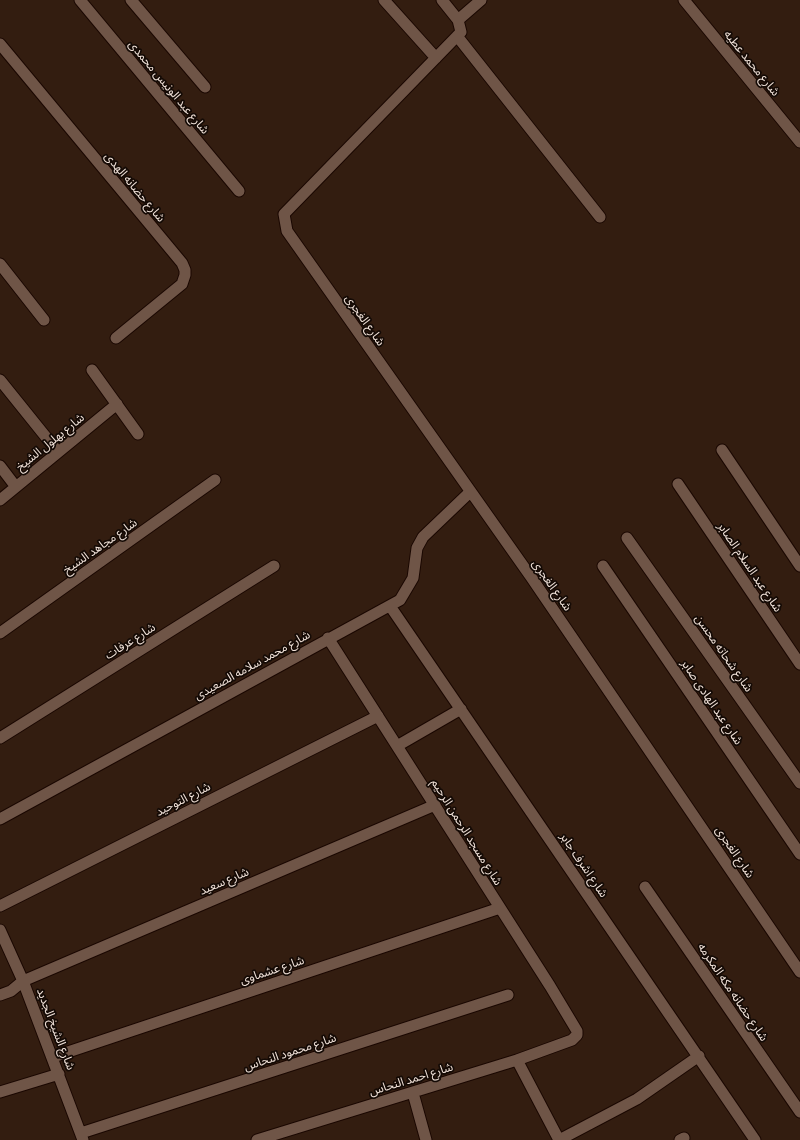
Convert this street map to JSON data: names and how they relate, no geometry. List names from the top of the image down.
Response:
{
  "streets": {
    "street": [
      "شارع محمد عطيه",
      "شارع عبد الونيس محمدى",
      "شارع حضانه الهدى",
      "شارع الغجرى",
      "شارع بهلول الشيخ",
      "شارع مجاهد الشيخ",
      "شارع عبد السلام الصابر",
      "شارع عرفات",
      "شارع شحاته محسن",
      "شارع محمد سلامه الصعيدى",
      "شارع عبد الهادى صابر",
      "شارع التوحيد",
      "شارع مسجد الرحمن الرحيم",
      "شارع اشرف جابر",
      "شارع سعيد",
      "شارع عشماوى",
      "شارع حضانه مكه المكرمه",
      "شارع الشيخ الجديد",
      "شارع محمود النحاس",
      "شارع احمد النحاس"
    ]
  },
  "crossings": [
    ["شارع الغجرى", "شارع محمد سلامه الصعيدى"],
    ["شارع محمد سلامه الصعيدى", "شارع مسجد الرحمن الرحيم"],
    ["شارع محمد سلامه الصعيدى", "شارع اشرف جابر"],
    ["شارع التوحيد", "شارع مسجد الرحمن الرحيم"],
    ["شارع مسجد الرحمن الرحيم", "شارع سعيد"],
    ["شارع مسجد الرحمن الرحيم", "شارع عشماوى"],
    ["شارع مسجد الرحمن الرحيم", "شارع احمد النحاس"],
    ["شارع سعيد", "شارع الشيخ الجديد"],
    ["شارع عشماوى", "شارع الشيخ الجديد"],
    ["شارع الشيخ الجديد", "شارع محمود النحاس"]
  ]
}
